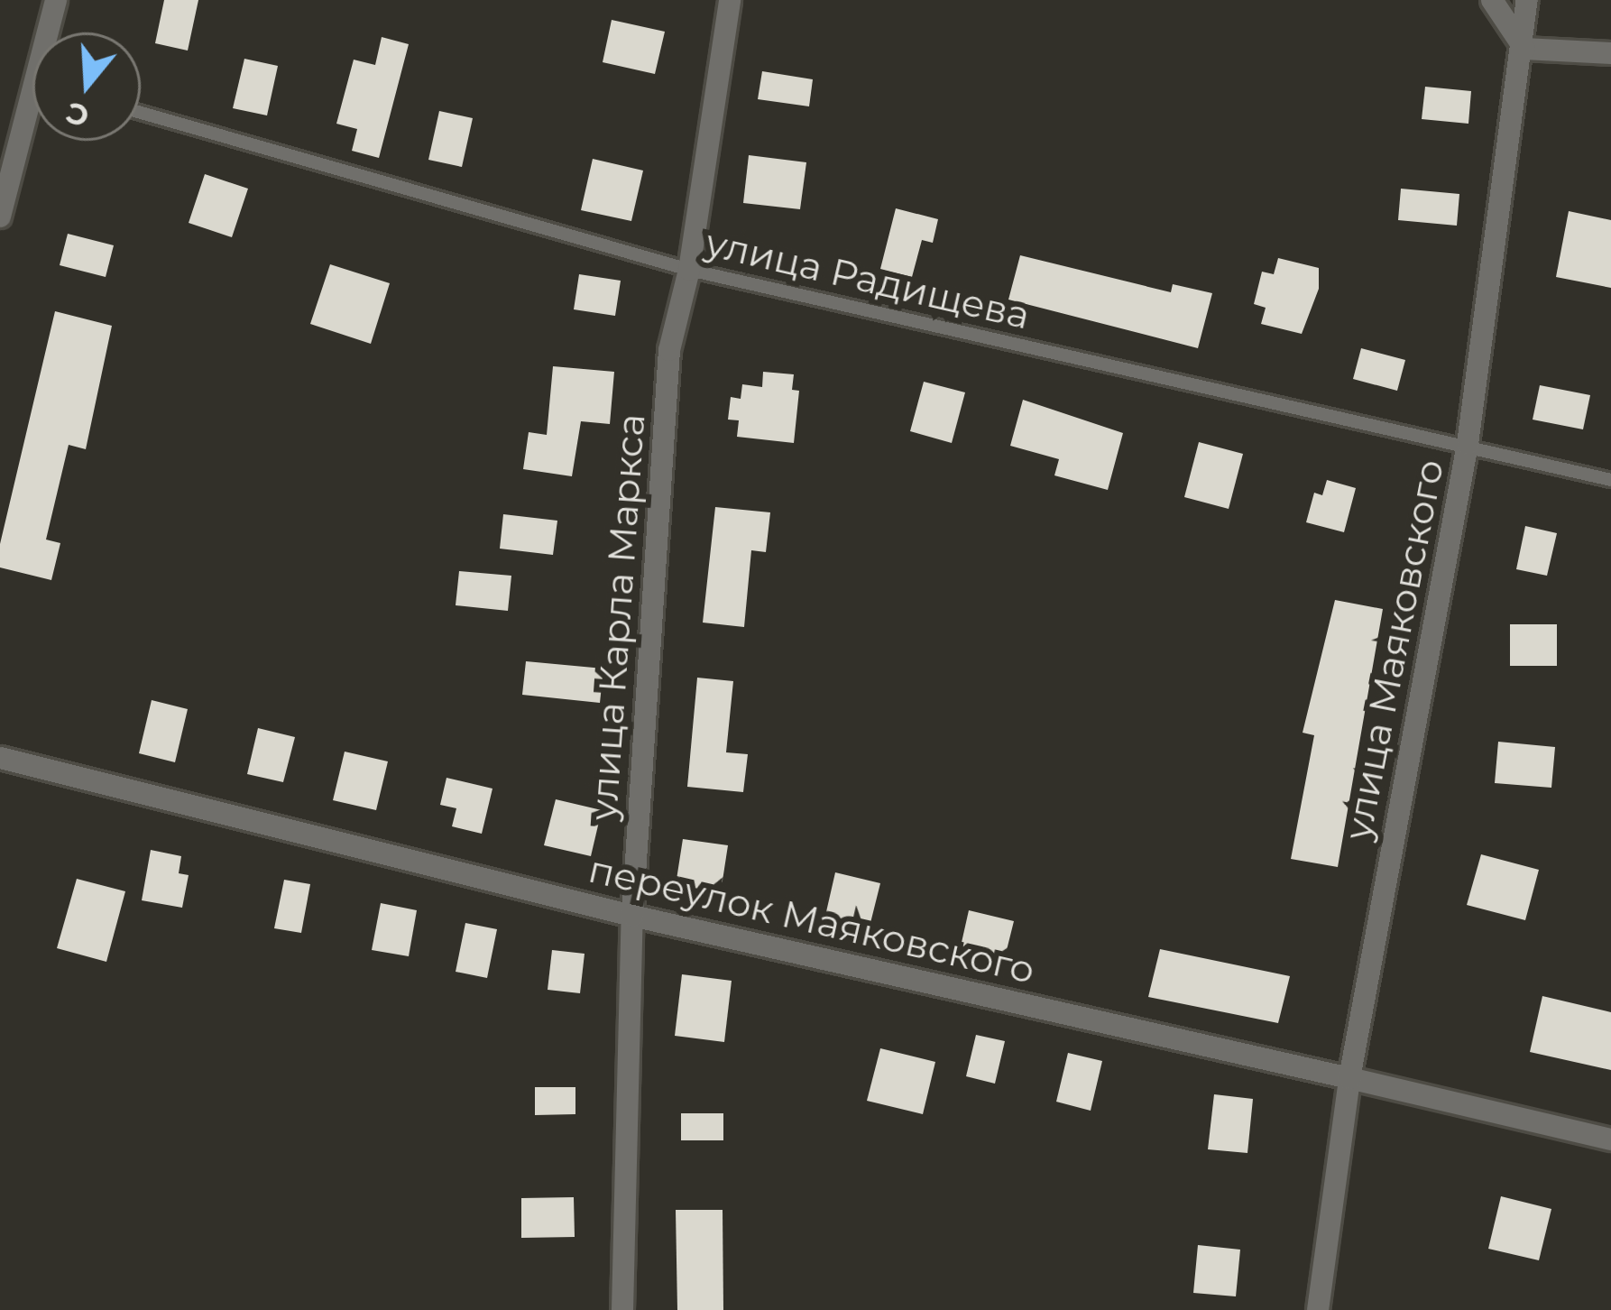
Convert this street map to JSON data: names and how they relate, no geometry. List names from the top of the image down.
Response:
{
  "streets": {
    "street": ["улица Карла Маркса", "улица Маяковского", "переулок Маяковского"],
    "lane": ["улица Радищева"]
  },
  "crossings": [
    ["улица Радищева", "улица Карла Маркса"],
    ["улица Радищева", "улица Маяковского"],
    ["улица Карла Маркса", "переулок Маяковского"],
    ["улица Маяковского", "переулок Маяковского"]
  ],
  "north": "bottom"
}
